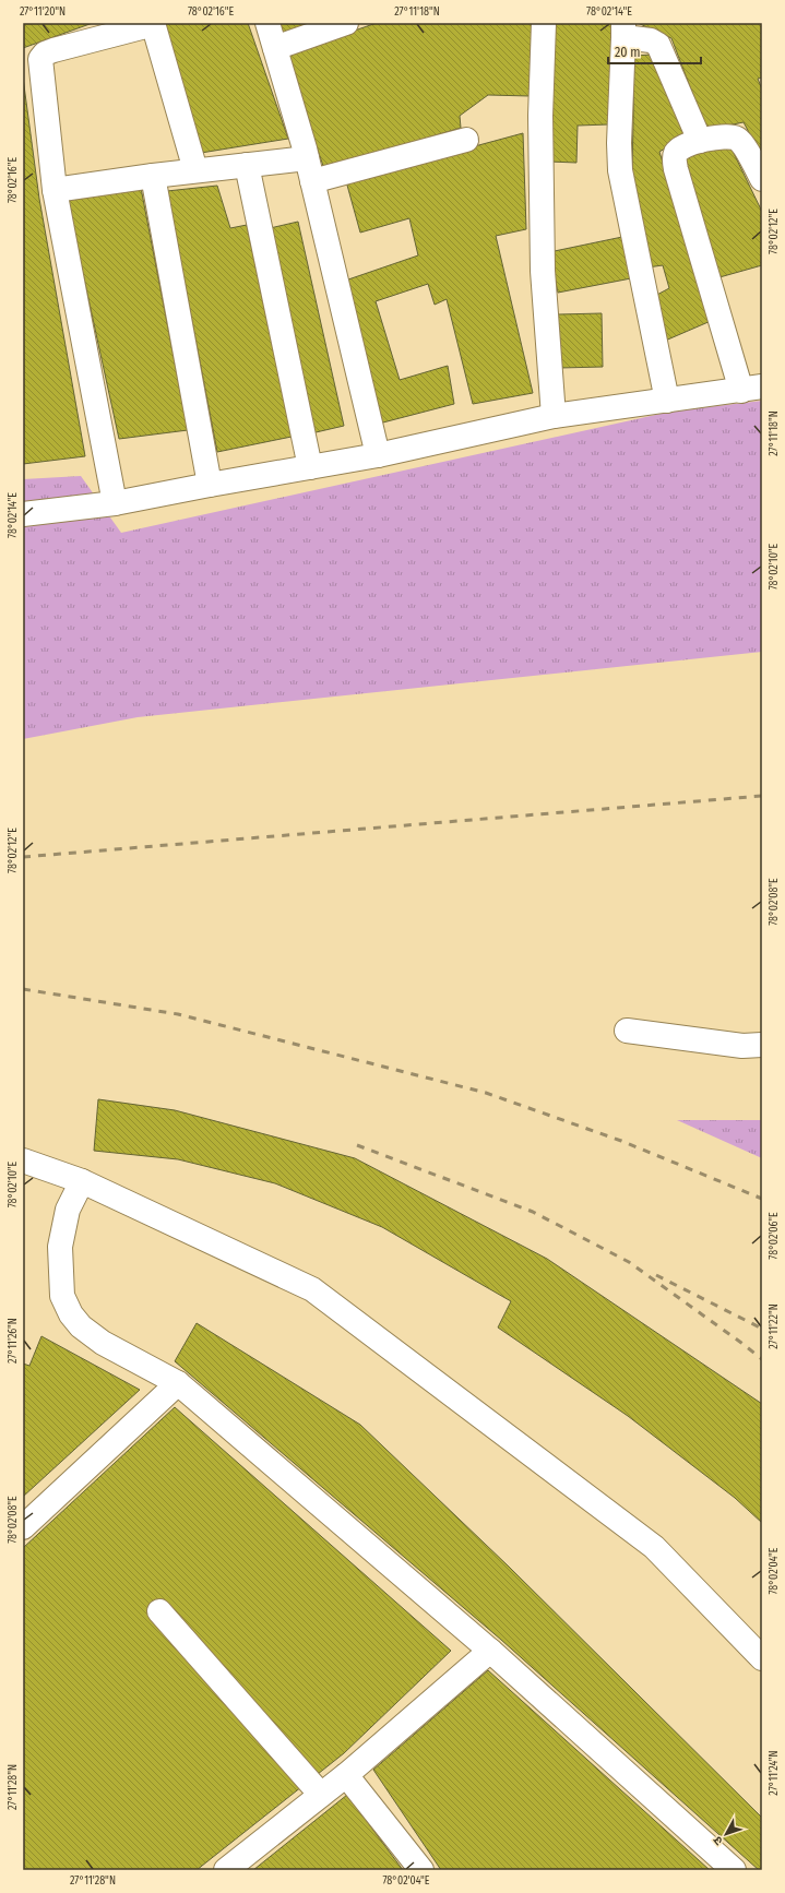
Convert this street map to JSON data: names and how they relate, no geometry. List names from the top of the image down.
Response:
{
  "scale_bar": "20 m",
  "north": "bottom left",
  "coordinates": [
    "27°11'20\"N",
    "78°02'16\"E",
    "27°11'18\"N",
    "78°02'14\"E",
    "78°02'12\"E",
    "78°02'10\"E",
    "78°02'08\"E",
    "78°02'06\"E",
    "27°11'22\"N",
    "27°11'26\"N",
    "78°02'04\"E",
    "27°11'24\"N",
    "27°11'28\"N"
  ]
}
